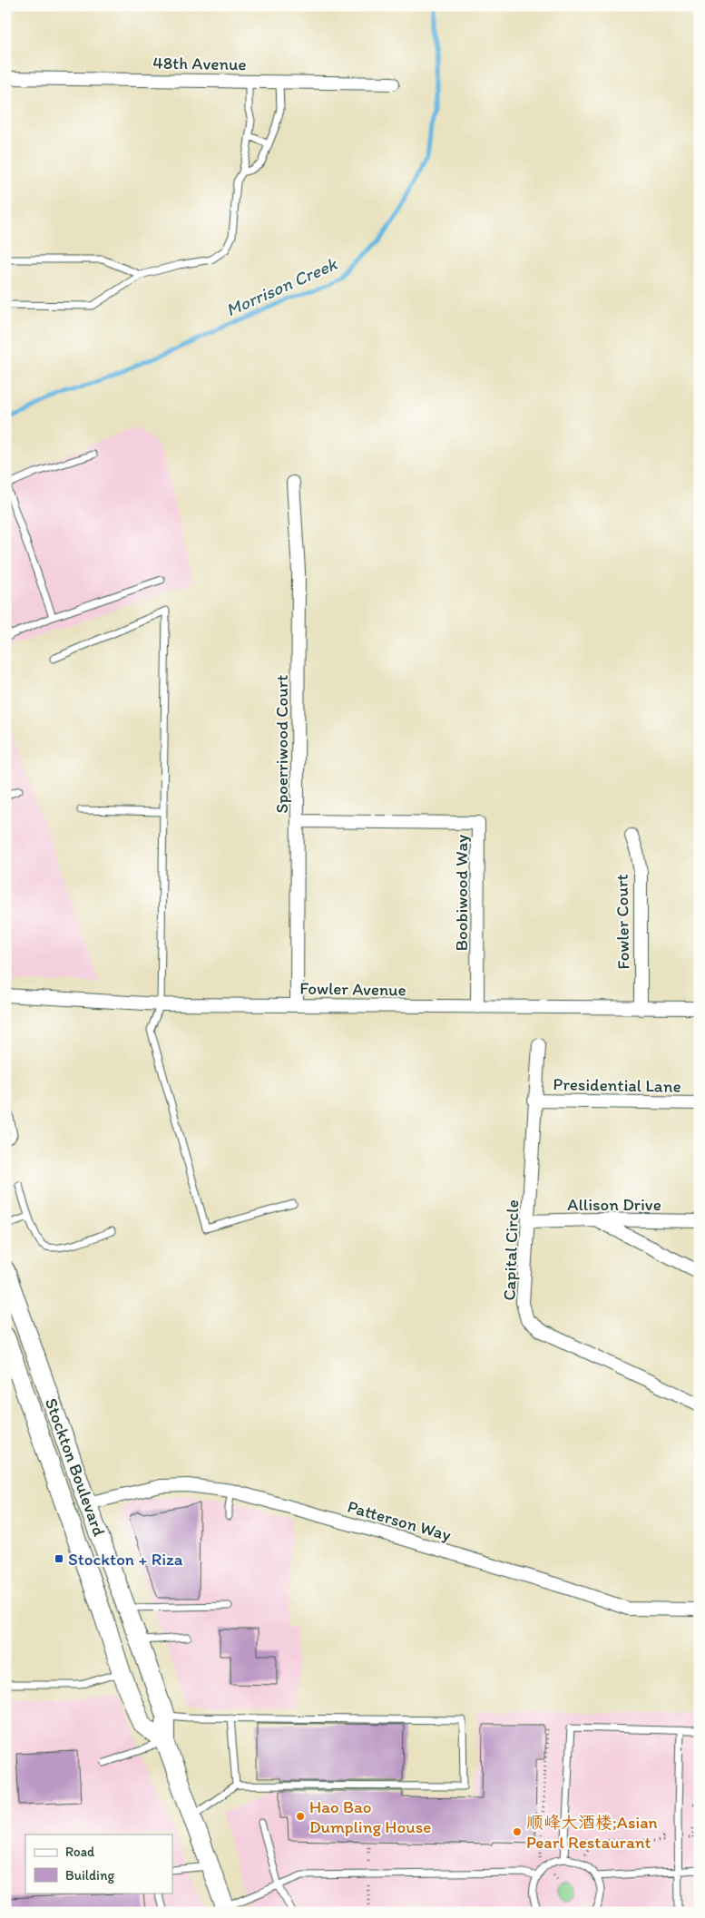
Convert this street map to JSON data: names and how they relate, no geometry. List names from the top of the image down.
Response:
{
  "streets": {
    "main road": ["Stockton Boulevard"],
    "street": [
      "48th Avenue",
      "Spoerriwood Court",
      "Boobiwood Way",
      "Fowler Court",
      "Fowler Avenue",
      "Presidential Lane",
      "Allison Drive",
      "Capital Circle",
      "Patterson Way"
    ]
  },
  "crossings": [
    ["Spoerriwood Court", "Boobiwood Way"],
    ["Spoerriwood Court", "Fowler Avenue"],
    ["Boobiwood Way", "Fowler Avenue"],
    ["Fowler Court", "Fowler Avenue"],
    ["Presidential Lane", "Capital Circle"],
    ["Allison Drive", "Capital Circle"],
    ["Stockton Boulevard", "Patterson Way"]
  ],
  "water": ["Morrison Creek"],
  "places": {
    "transit": ["Stockton + Riza"],
    "other": ["Hao Bao Dumpling House", "顺峰大酒楼;Asian Pearl Restaurant"]
  },
  "legend": ["Road", "Building"]
}
